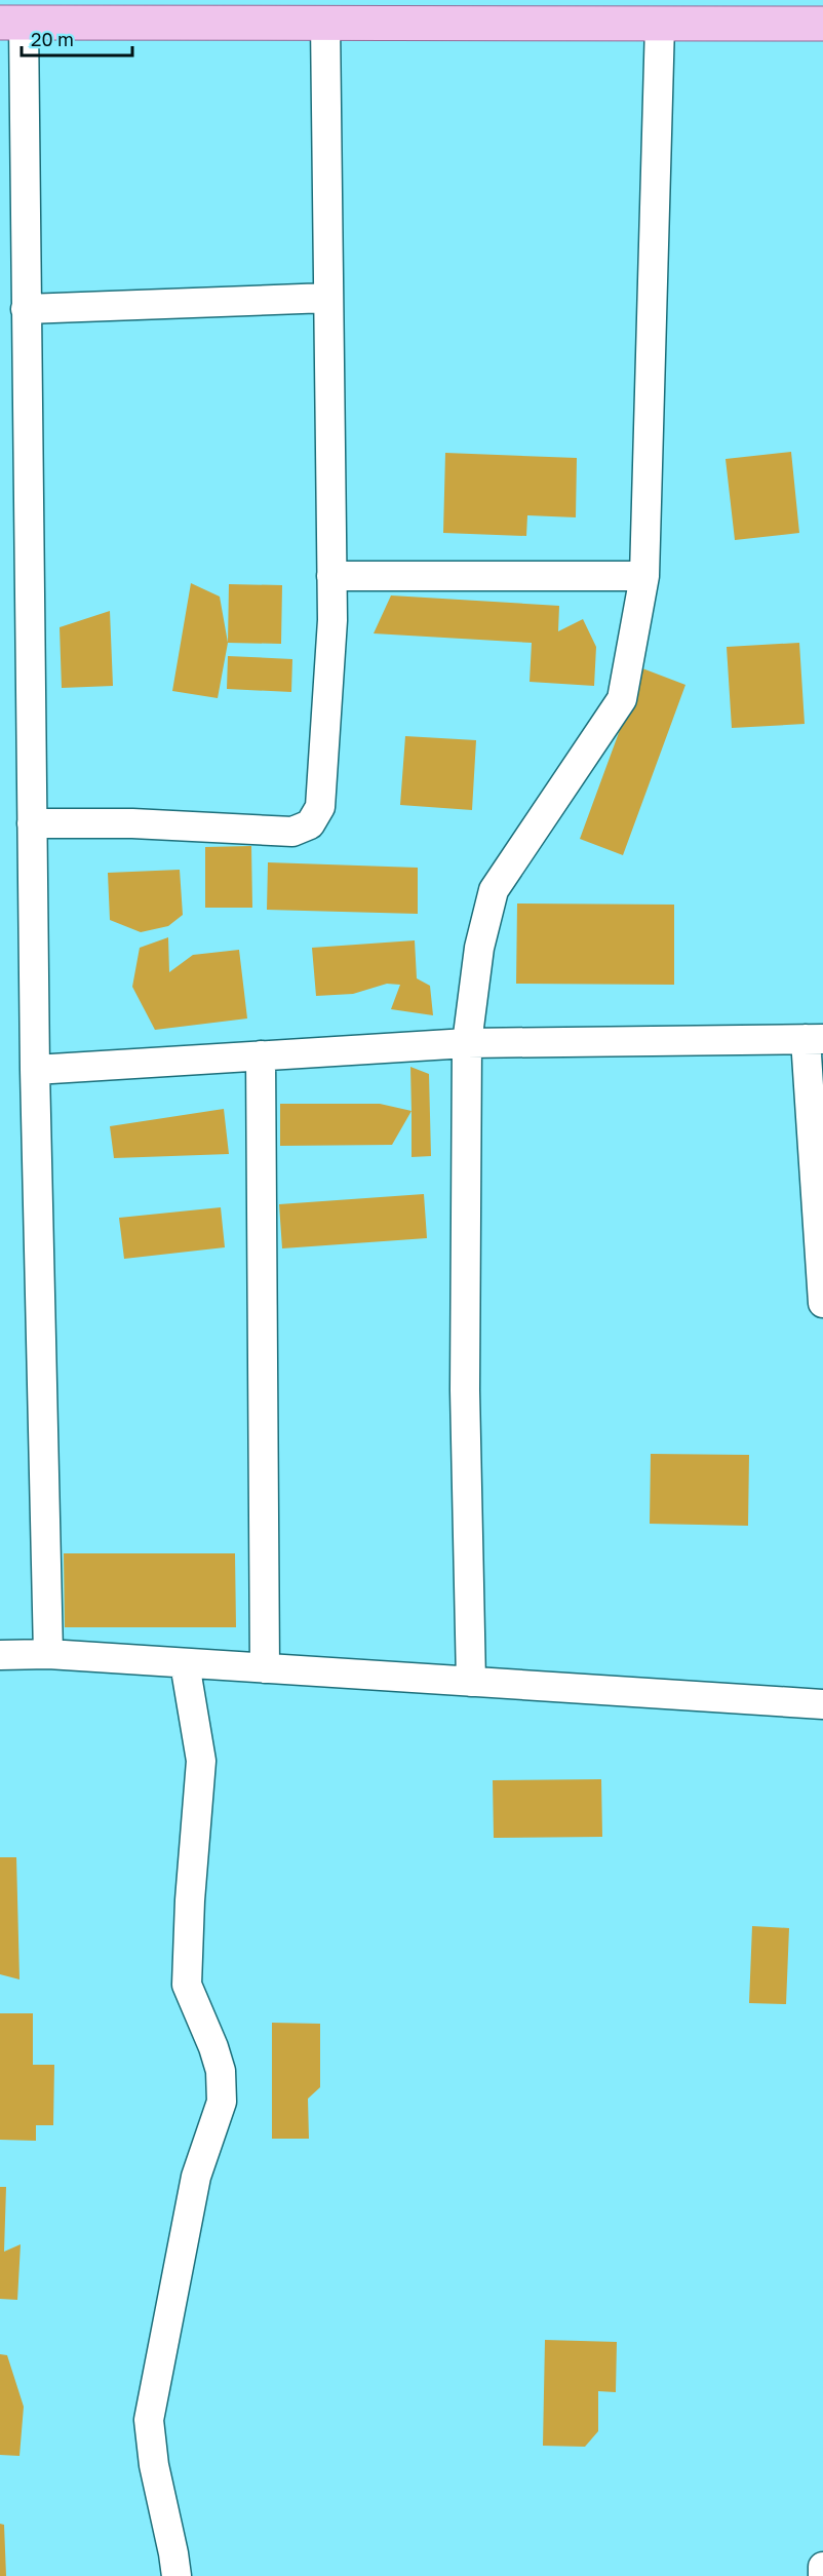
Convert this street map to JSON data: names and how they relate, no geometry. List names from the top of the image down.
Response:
{
  "scale_bar": "20 m"
}
